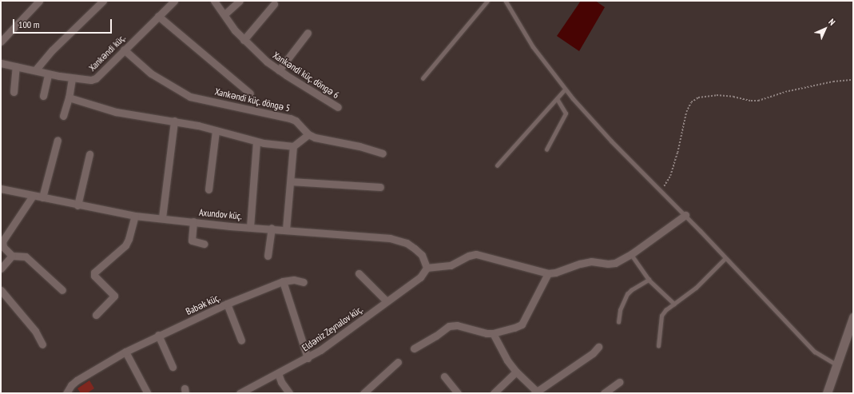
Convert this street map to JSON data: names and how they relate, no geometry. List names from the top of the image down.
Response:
{
  "streets": {
    "street": [
      "Xankəndi küç.",
      "Xankəndi küç. döngə 6",
      "Xankəndi küç. döngə 5",
      "Axundov küç.",
      "Babək küç.",
      "Eldəniz Zeynalov küç."
    ]
  },
  "crossings": [
    ["Xankəndi küç.", "Xankəndi küç. döngə 5"],
    ["Axundov küç.", "Eldəniz Zeynalov küç."]
  ],
  "scale_bar": "100 m",
  "north": "top right"
}
